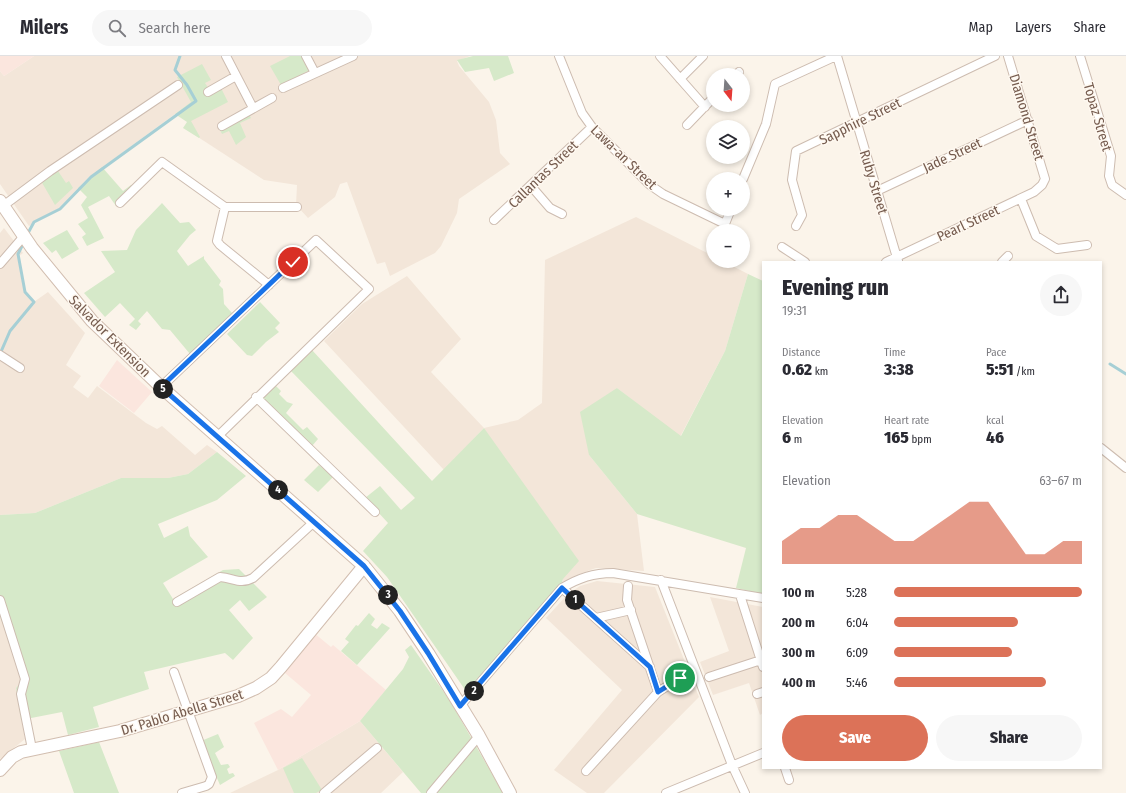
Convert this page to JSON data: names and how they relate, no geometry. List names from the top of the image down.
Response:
{
  "streets": {
    "main road": ["Salvador Extension", "Dr. Pablo Abella Street"],
    "street": [
      "Diamond Street",
      "Topaz Street",
      "Sapphire Street",
      "Jade Street",
      "Lawa-an Street",
      "Callantas Street",
      "Ruby Street",
      "Pearl Street"
    ]
  },
  "crossings": [
    ["Diamond Street", "Jade Street"],
    ["Diamond Street", "Pearl Street"],
    ["Sapphire Street", "Ruby Street"],
    ["Jade Street", "Ruby Street"],
    ["Lawa-an Street", "Callantas Street"],
    ["Ruby Street", "Pearl Street"],
    ["Salvador Extension", "Dr. Pablo Abella Street"]
  ],
  "north": "bottom",
  "page": {
    "header": "Milers",
    "search": "Search here",
    "nav": ["Map", "Layers", "Share"],
    "map_buttons": ["+", "−"],
    "heading": ["Evening run", "19:31"],
    "stats": [
      ["Distance", "0.62 km"],
      ["Time", "3:38"],
      ["Pace", "5:51 /km"],
      ["Elevation", "6 m"],
      ["Heart rate", "165 bpm"],
      ["kcal", "46"]
    ],
    "pins": [
      "5",
      "4",
      "3",
      "1",
      "2"
    ],
    "chart": ["Elevation", "63–67 m"],
    "list": [
      {
        "name": "100 m",
        "note": "5:28"
      },
      {
        "name": "200 m",
        "note": "6:04"
      },
      {
        "name": "300 m",
        "note": "6:09"
      },
      {
        "name": "400 m",
        "note": "5:46"
      }
    ],
    "buttons": ["Save", "Share"]
  }
}
